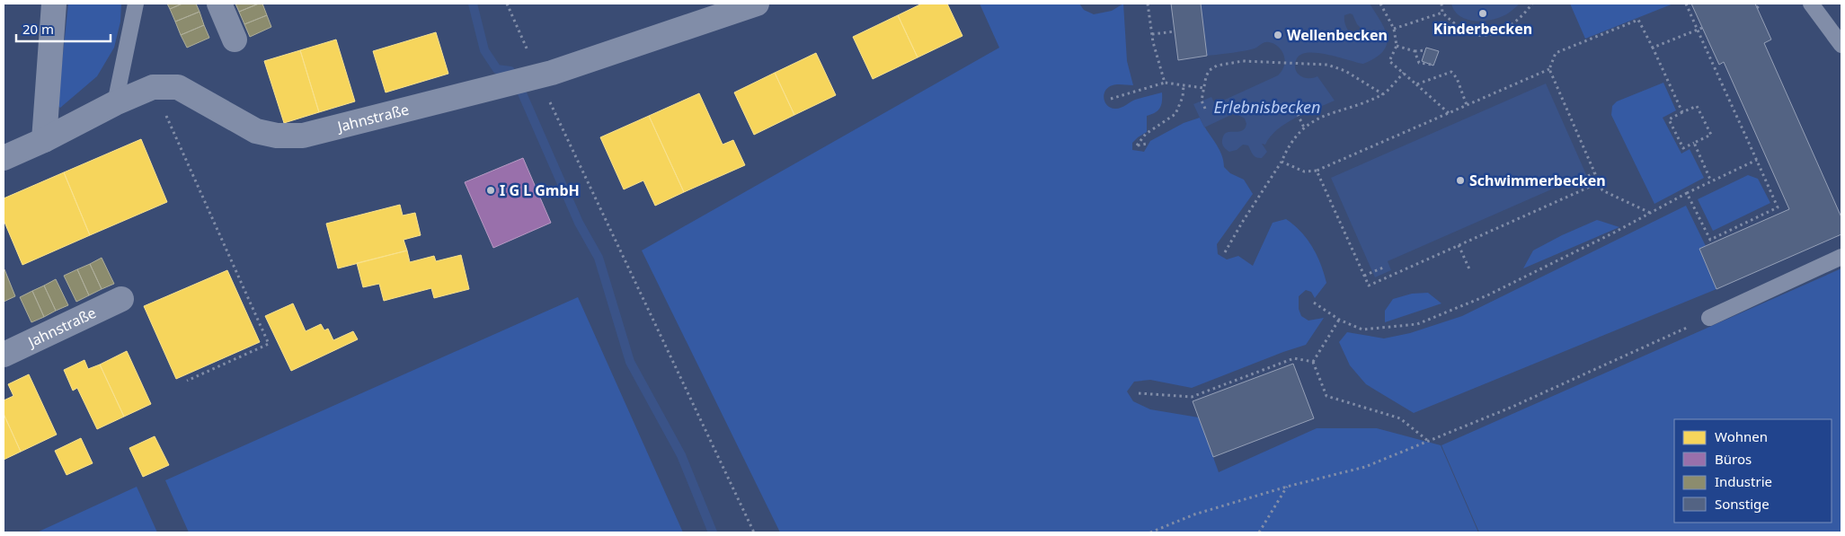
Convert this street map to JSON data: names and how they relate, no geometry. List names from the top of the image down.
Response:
{
  "streets": {
    "street": ["Jahnstraße"]
  },
  "water": ["Erlebnisbecken"],
  "places": [
    "Kinderbecken",
    "Wellenbecken",
    "Schwimmerbecken",
    "I G L GmbH"
  ],
  "legend": [
    "Wohnen",
    "Büros",
    "Industrie",
    "Sonstige"
  ],
  "scale_bar": "20 m"
}
